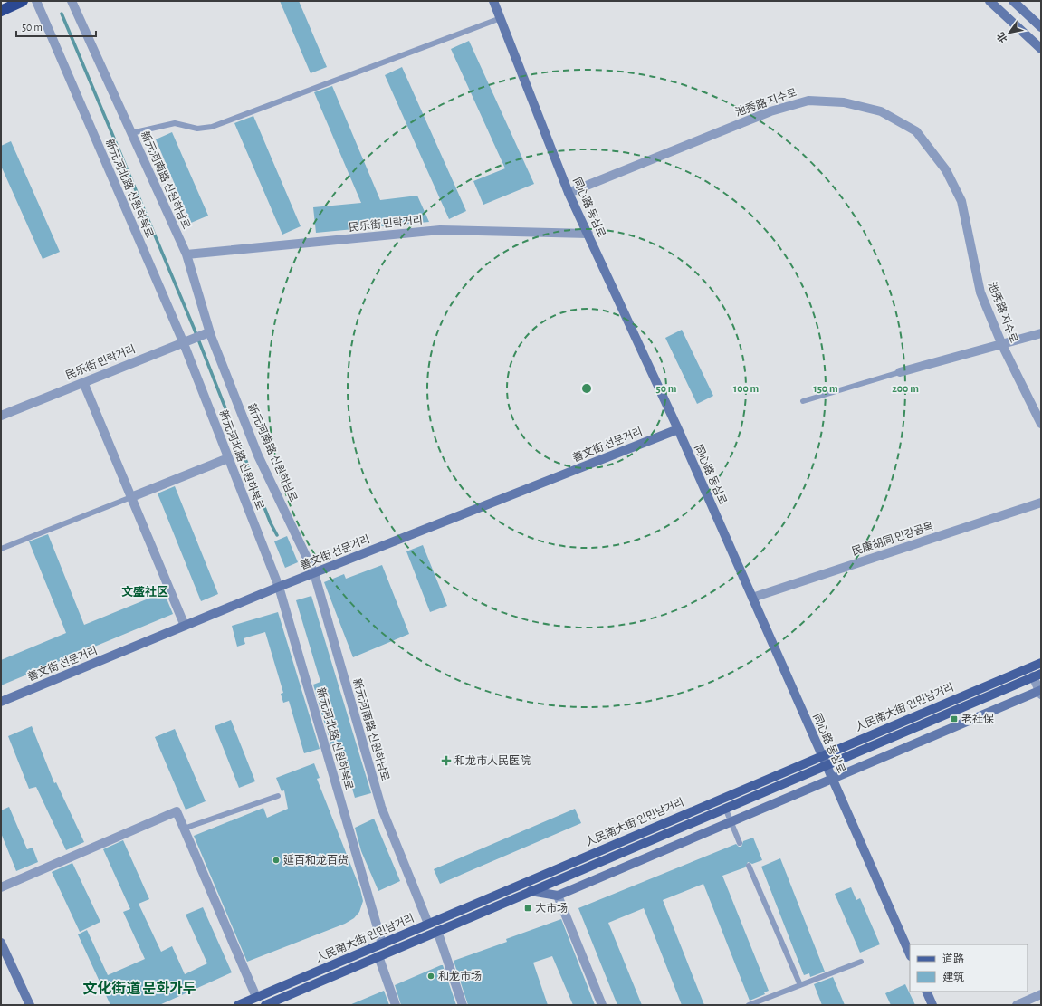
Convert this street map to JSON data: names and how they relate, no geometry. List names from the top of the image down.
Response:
{
  "streets": {
    "main road": ["人民南大街 인민남거리"],
    "street": [
      "池秀路 지수로",
      "新元河南路 신원하남로",
      "新元河北路 신원하북로",
      "同心路 동심로",
      "民乐街 민락거리",
      "善文街 선문거리",
      "民康胡同 민강골목"
    ]
  },
  "crossings": [
    ["池秀路 지수로", "同心路 동심로"],
    ["新元河南路 신원하남로", "民乐街 민락거리"],
    ["新元河南路 신원하남로", "善文街 선문거리"],
    ["新元河南路 신원하남로", "人民南大街 인민남거리"],
    ["新元河北路 신원하북로", "民乐街 민락거리"],
    ["新元河北路 신원하북로", "善文街 선문거리"],
    ["新元河北路 신원하북로", "人民南大街 인민남거리"],
    ["同心路 동심로", "民乐街 민락거리"],
    ["同心路 동심로", "善文街 선문거리"],
    ["同心路 동심로", "民康胡同 민강골목"],
    ["同心路 동심로", "人民南大街 인민남거리"]
  ],
  "districts": ["文盛社区", "文化街道 문화가두"],
  "places": {
    "transit": ["老社保", "大市场"],
    "health": ["和龙市人民医院"],
    "other": ["延百和龙百货", "和龙市场"]
  },
  "legend": ["道路", "建筑"],
  "scale_bar": "50 m",
  "north": "bottom left",
  "rings": [
    "50 m",
    "100 m",
    "150 m",
    "200 m"
  ]
}
